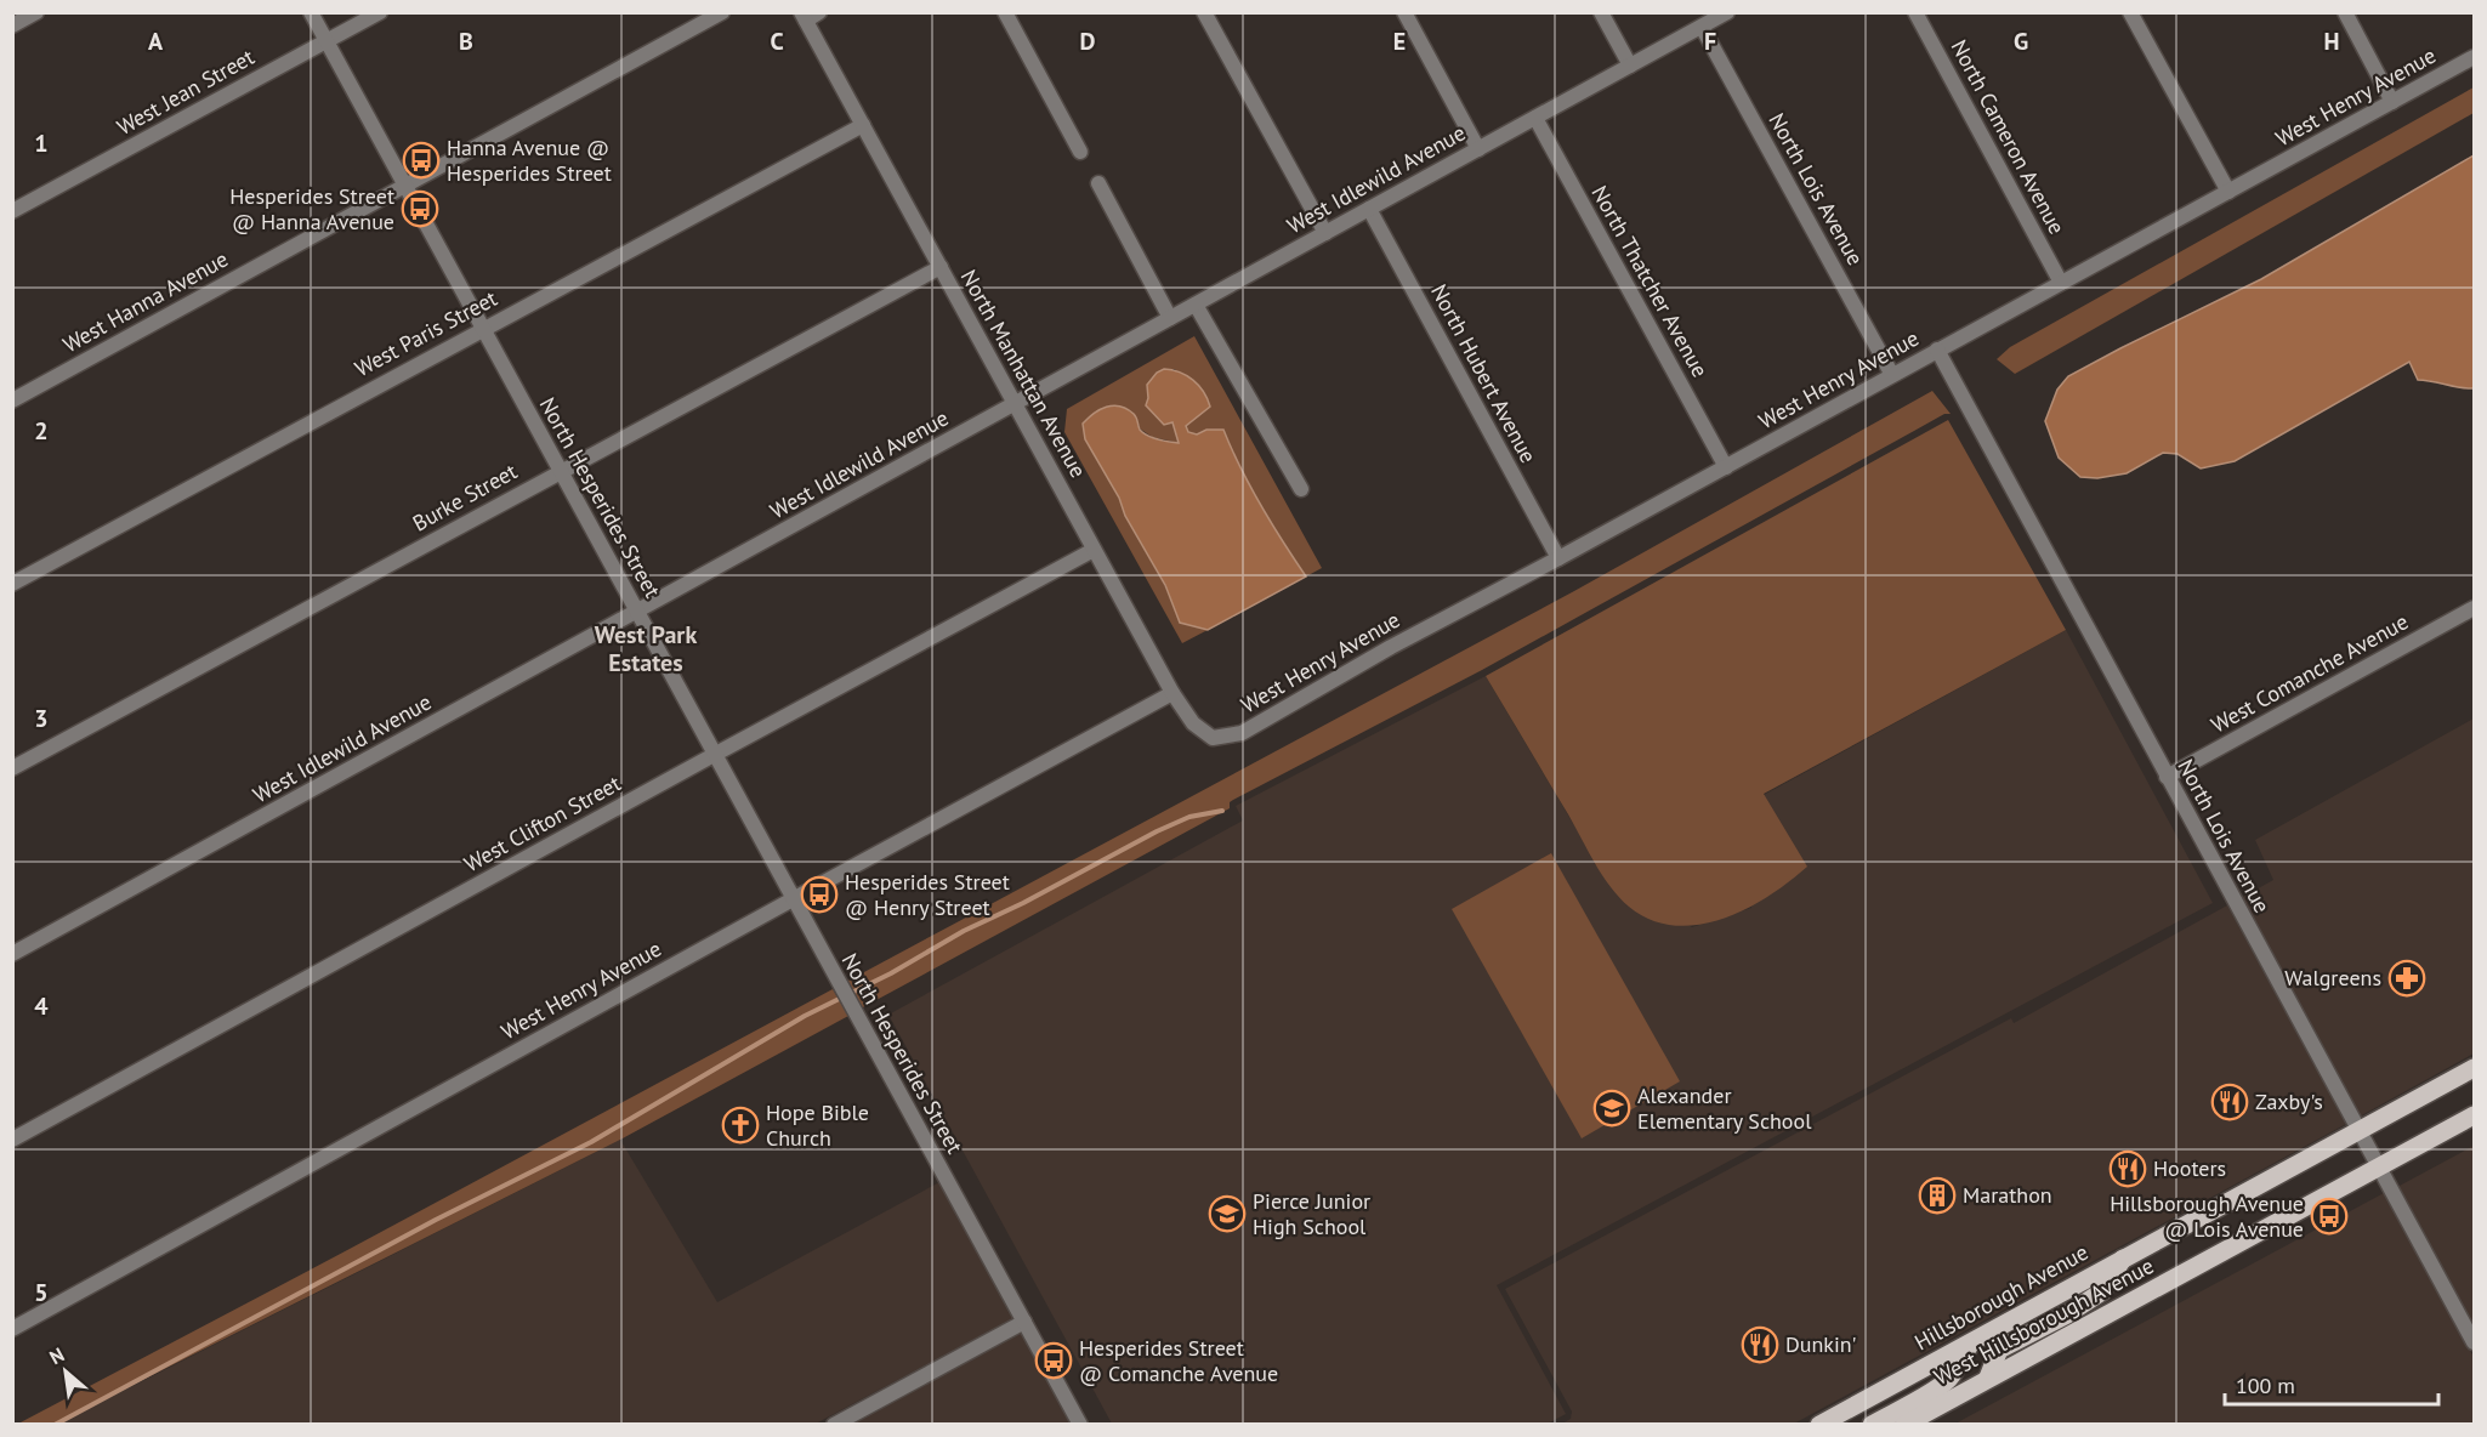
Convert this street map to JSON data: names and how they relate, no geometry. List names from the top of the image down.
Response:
{
  "streets": {
    "main road": ["Hillsborough Avenue", "West Hillsborough Avenue"],
    "street": [
      "West Jean Street",
      "West Henry Avenue",
      "North Cameron Avenue",
      "West Idlewild Avenue",
      "North Lois Avenue",
      "North Thatcher Avenue",
      "West Hanna Avenue",
      "West Paris Street",
      "North Manhattan Avenue",
      "North Hubert Avenue",
      "Burke Street",
      "North Hesperides Street",
      "West Comanche Avenue",
      "West Clifton Street"
    ]
  },
  "crossings": [
    ["West Jean Street", "North Hesperides Street"],
    ["West Henry Avenue", "North Cameron Avenue"],
    ["West Henry Avenue", "North Lois Avenue"],
    ["West Henry Avenue", "North Thatcher Avenue"],
    ["West Henry Avenue", "North Manhattan Avenue"],
    ["West Henry Avenue", "North Hubert Avenue"],
    ["West Henry Avenue", "North Hesperides Street"],
    ["West Idlewild Avenue", "North Lois Avenue"],
    ["West Idlewild Avenue", "North Thatcher Avenue"],
    ["West Idlewild Avenue", "North Manhattan Avenue"],
    ["West Idlewild Avenue", "North Hubert Avenue"],
    ["West Idlewild Avenue", "North Hesperides Street"],
    ["North Lois Avenue", "West Comanche Avenue"],
    ["North Lois Avenue", "Hillsborough Avenue"],
    ["North Lois Avenue", "West Hillsborough Avenue"],
    ["West Hanna Avenue", "North Hesperides Street"],
    ["West Paris Street", "North Manhattan Avenue"],
    ["West Paris Street", "North Hesperides Street"],
    ["North Manhattan Avenue", "Burke Street"],
    ["North Manhattan Avenue", "West Clifton Street"],
    ["Burke Street", "North Hesperides Street"],
    ["North Hesperides Street", "West Clifton Street"]
  ],
  "districts": ["West Park Estates"],
  "places": {
    "bus stop": [
      "Hanna Avenue @ Hesperides Street",
      "Hesperides Street @ Hanna Avenue",
      "Hesperides Street @ Henry Street",
      "Hillsborough Avenue @ Lois Avenue",
      "Hesperides Street @ Comanche Avenue"
    ],
    "pharmacy": ["Walgreens"],
    "restaurant": ["Zaxby's", "Hooters", "Dunkin'"],
    "school or university": ["Alexander Elementary School", "Pierce Junior High School"],
    "church": ["Hope Bible Church"],
    "building": ["Marathon"]
  },
  "scale_bar": "100 m",
  "north": "top left",
  "grid": {
    "columns": [
      "A",
      "B",
      "C",
      "D",
      "E",
      "F",
      "G",
      "H"
    ],
    "rows": [
      "1",
      "2",
      "3",
      "4",
      "5"
    ]
  }
}
